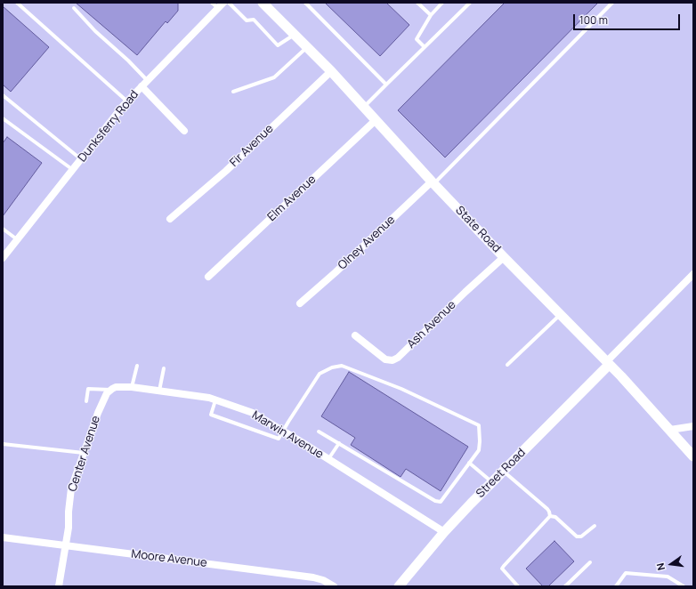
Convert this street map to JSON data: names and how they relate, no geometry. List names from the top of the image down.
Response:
{
  "streets": {
    "main road": ["State Road", "Street Road"],
    "street": [
      "Dunksferry Road",
      "Fir Avenue",
      "Elm Avenue",
      "Olney Avenue",
      "Ash Avenue",
      "Marwin Avenue",
      "Center Avenue",
      "Moore Avenue"
    ]
  },
  "crossings": [
    ["Fir Avenue", "State Road"],
    ["Elm Avenue", "State Road"],
    ["State Road", "Olney Avenue"],
    ["State Road", "Ash Avenue"],
    ["State Road", "Street Road"],
    ["Marwin Avenue", "Center Avenue"],
    ["Marwin Avenue", "Street Road"],
    ["Center Avenue", "Moore Avenue"]
  ],
  "scale_bar": "100 m",
  "north": "left"
}
